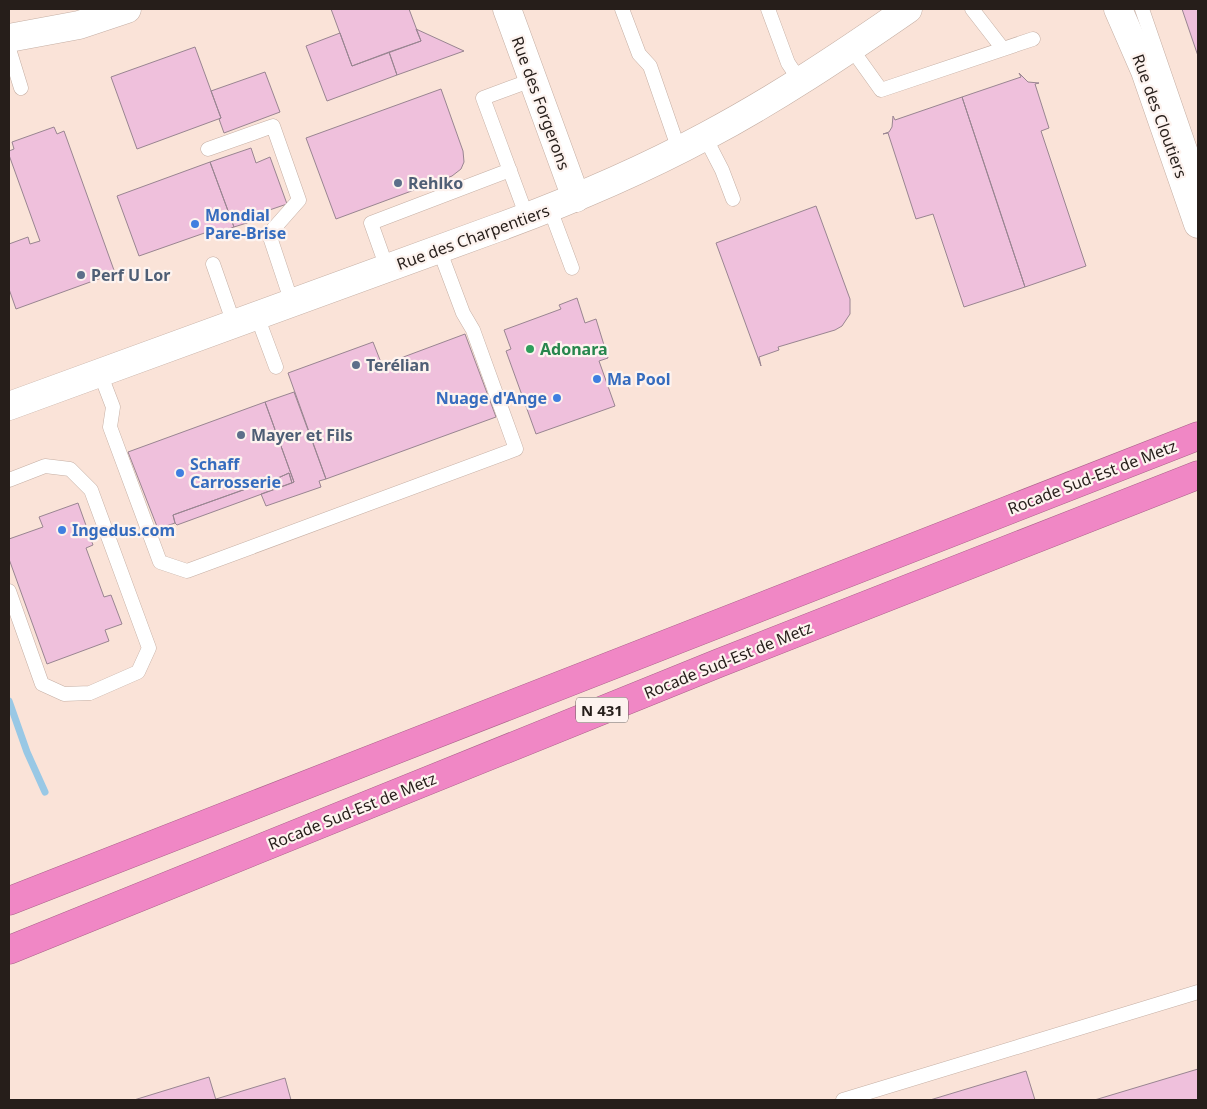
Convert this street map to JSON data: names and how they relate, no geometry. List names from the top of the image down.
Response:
{
  "streets": {
    "highway": ["Rocade Sud-Est de Metz", "N 431"],
    "street": ["Rue des Forgerons", "Rue des Cloutiers", "Rue des Charpentiers"]
  },
  "crossings": [
    ["Rue des Forgerons", "Rue des Charpentiers"]
  ],
  "places": [
    "Rehlko",
    "Mondial Pare-Brise",
    "Perf U Lor",
    "Adonara",
    "Terélian",
    "Ma Pool",
    "Nuage d'Ange",
    "Mayer et Fils",
    "Schaff Carrosserie",
    "Ingedus.com"
  ]
}
